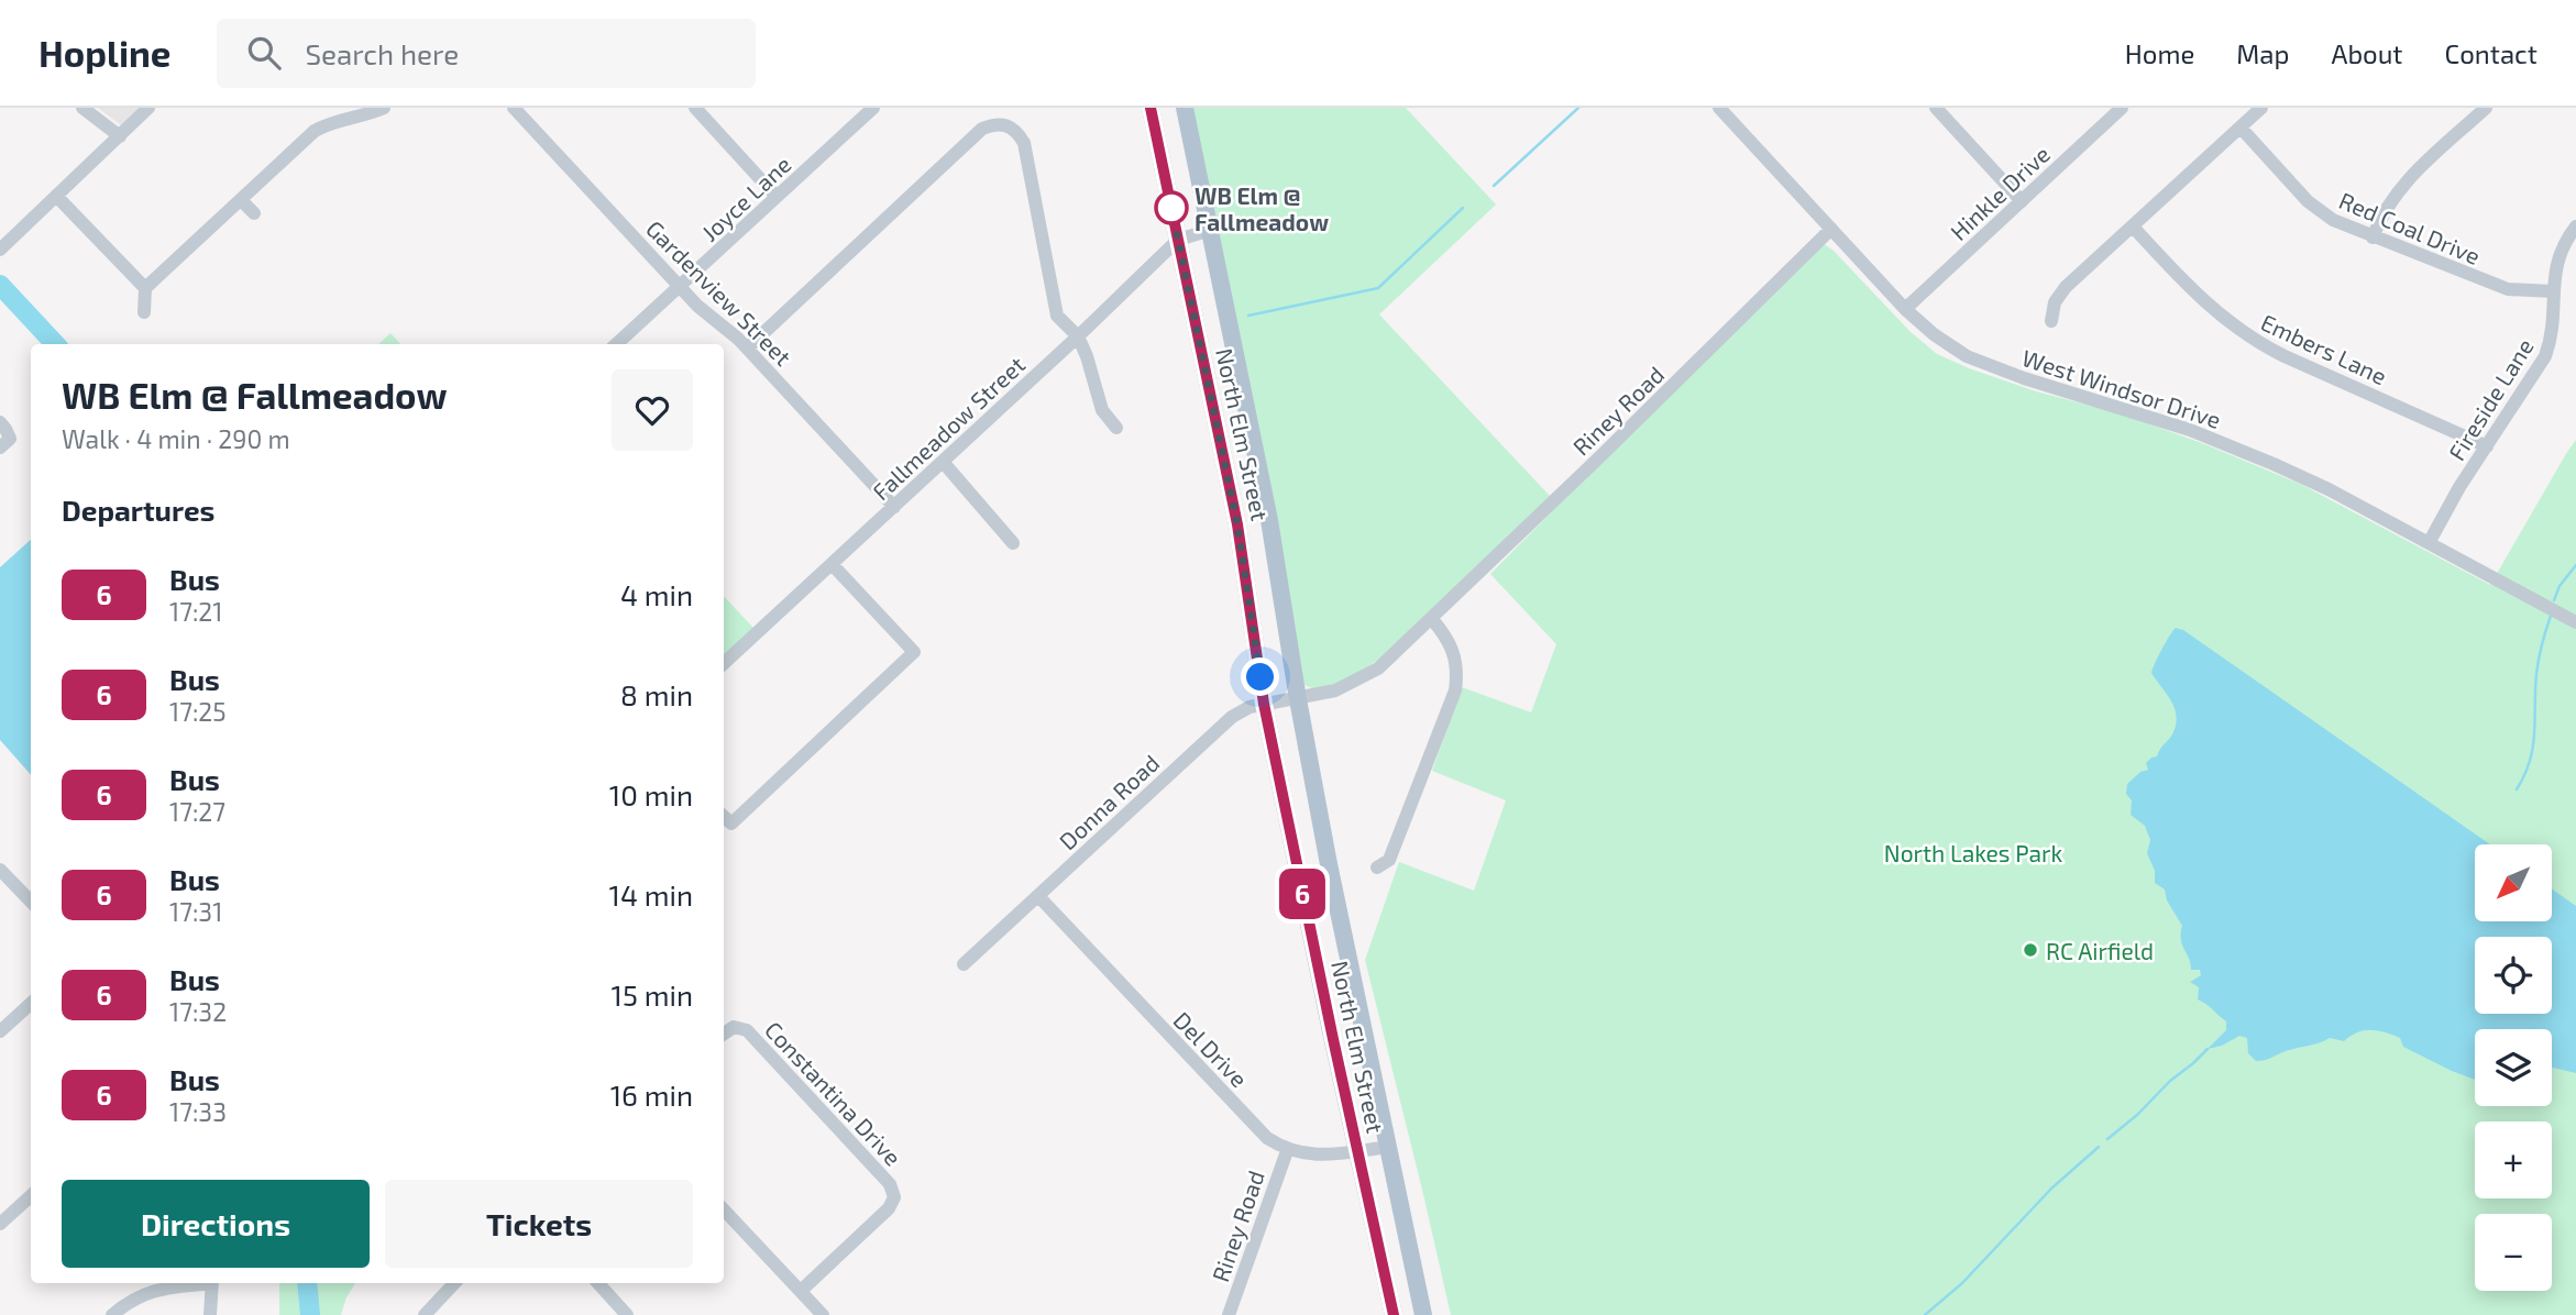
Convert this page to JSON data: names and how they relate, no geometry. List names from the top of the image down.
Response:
{
  "streets": {
    "main road": ["North Elm Street"],
    "street": [
      "Hinkle Drive",
      "Joyce Lane",
      "Red Coal Drive",
      "Gardenview Street",
      "Embers Lane",
      "West Windsor Drive",
      "Fireside Lane",
      "Riney Road",
      "Fallmeadow Street",
      "Donna Road",
      "Del Drive",
      "Constantina Drive"
    ]
  },
  "crossings": [
    ["Hinkle Drive", "West Windsor Drive"],
    ["Joyce Lane", "Gardenview Street"],
    ["Red Coal Drive", "Fireside Lane"],
    ["Gardenview Street", "Fallmeadow Street"],
    ["Embers Lane", "Fireside Lane"],
    ["West Windsor Drive", "Fireside Lane"],
    ["West Windsor Drive", "Riney Road"],
    ["Riney Road", "North Elm Street"],
    ["Riney Road", "Donna Road"],
    ["Riney Road", "Del Drive"],
    ["Fallmeadow Street", "North Elm Street"],
    ["North Elm Street", "Donna Road"],
    ["Donna Road", "Del Drive"]
  ],
  "parks": ["North Lakes Park"],
  "places": ["WB Elm @ Fallmeadow", "RC Airfield"],
  "lines": ["bus line 6"],
  "north": "bottom left",
  "page": {
    "header": "Hopline",
    "search": "Search here",
    "nav": [
      "Home",
      "Map",
      "About",
      "Contact"
    ],
    "on_map": "6",
    "heading": [
      ["WB Elm @ Fallmeadow", "Walk · 4 min · 290 m"],
      "Departures"
    ],
    "list": [
      {
        "mark": "6",
        "name": "Bus",
        "note": "17:21",
        "value": "4 min"
      },
      {
        "mark": "6",
        "name": "Bus",
        "note": "17:25",
        "value": "8 min"
      },
      {
        "mark": "6",
        "name": "Bus",
        "note": "17:27",
        "value": "10 min"
      },
      {
        "mark": "6",
        "name": "Bus",
        "note": "17:31",
        "value": "14 min"
      },
      {
        "mark": "6",
        "name": "Bus",
        "note": "17:32",
        "value": "15 min"
      },
      {
        "mark": "6",
        "name": "Bus",
        "note": "17:33",
        "value": "16 min"
      }
    ],
    "map_buttons": ["+", "−"],
    "buttons": ["Directions", "Tickets"]
  }
}
